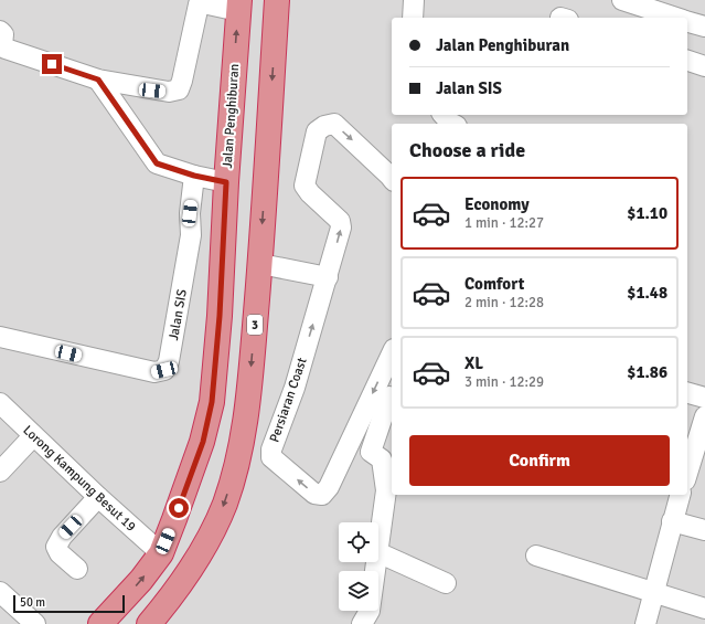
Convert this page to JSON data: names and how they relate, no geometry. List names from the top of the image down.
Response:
{
  "streets": {
    "highway": ["Jalan Penghiburan", "3"],
    "street": ["Jalan SIS", "Persiaran Coast", "Lorong Kampung Besut 19"]
  },
  "crossings": [
    ["Jalan Penghiburan", "Lorong Kampung Besut 19"]
  ],
  "scale_bar": "50 m",
  "page": {
    "banner": ["Jalan Penghiburan", "Jalan SIS"],
    "heading": "Choose a ride",
    "list": [
      {
        "name": "Economy",
        "note": "1 min · 12:27",
        "value": "$1.10"
      },
      {
        "name": "Comfort",
        "note": "2 min · 12:28",
        "value": "$1.48"
      },
      {
        "name": "XL",
        "note": "3 min · 12:29",
        "value": "$1.86"
      }
    ],
    "buttons": "Confirm",
    "scale": "50 m"
  }
}
